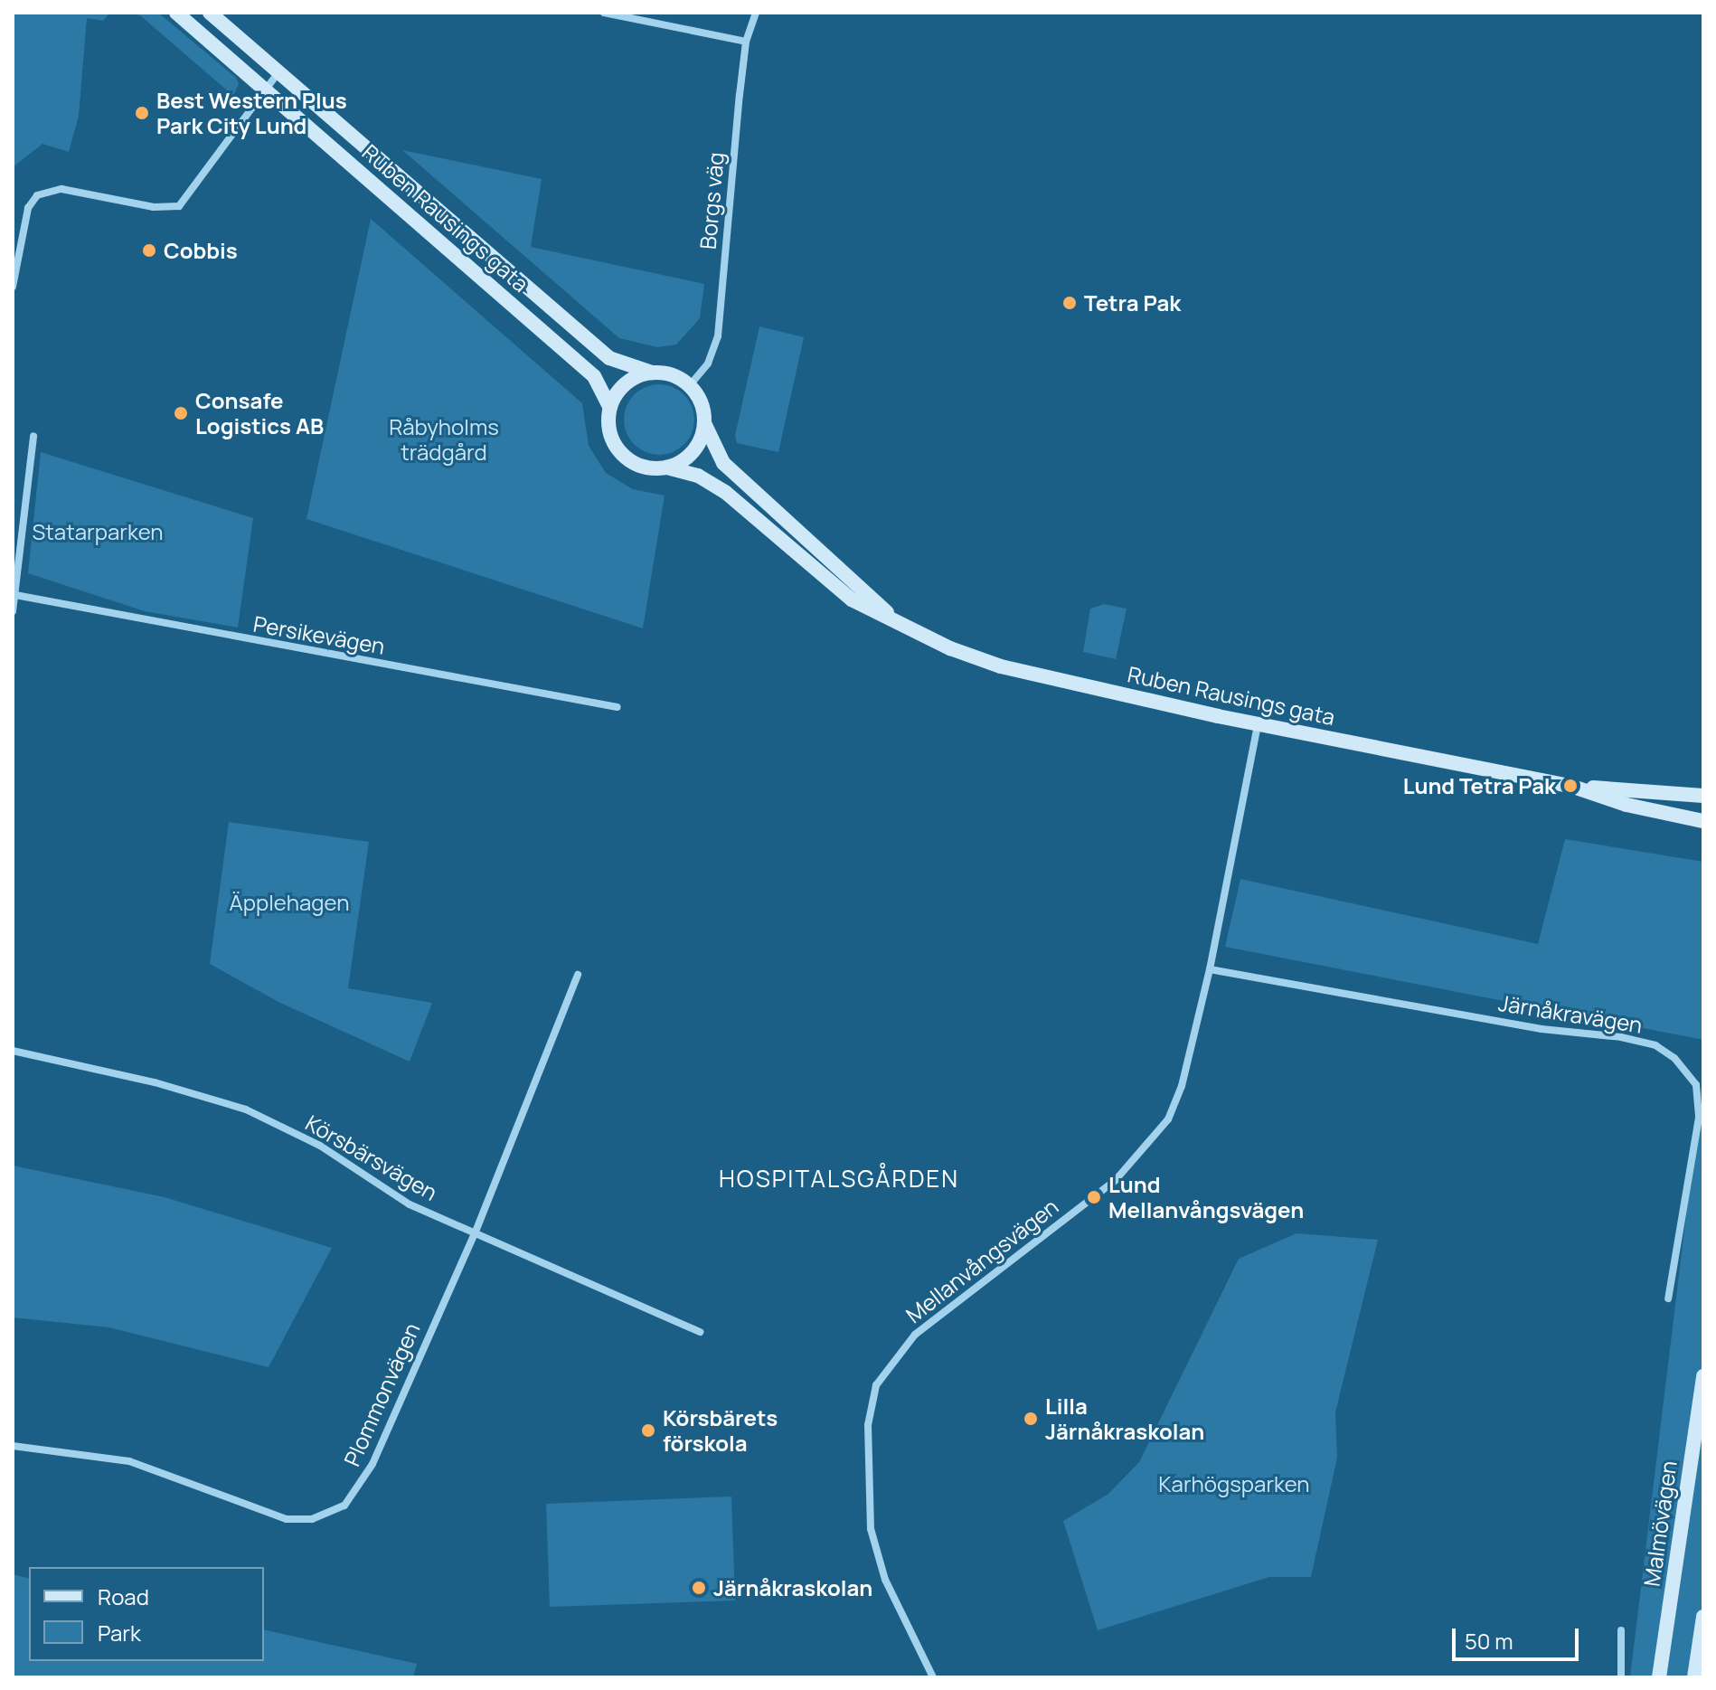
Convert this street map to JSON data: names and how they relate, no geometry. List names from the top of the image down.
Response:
{
  "streets": {
    "main road": ["Ruben Rausings gata", "Malmövägen"],
    "street": [
      "Borgs väg",
      "Persikevägen",
      "Järnåkravägen",
      "Körsbärsvägen",
      "Mellanvångsvägen",
      "Plommonvägen"
    ]
  },
  "crossings": [
    ["Borgs väg", "Ruben Rausings gata"],
    ["Ruben Rausings gata", "Mellanvångsvägen"],
    ["Järnåkravägen", "Mellanvångsvägen"],
    ["Körsbärsvägen", "Plommonvägen"]
  ],
  "districts": ["HOSPITALSGÅRDEN"],
  "parks": [
    "Råbyholms trädgård",
    "Statarparken",
    "Äpplehagen",
    "Karhögsparken"
  ],
  "places": [
    "Best Western Plus Park City Lund",
    "Cobbis",
    "Tetra Pak",
    "Consafe Logistics AB",
    "Lund Tetra Pak",
    "Lund Mellanvångsvägen",
    "Lilla Järnåkraskolan",
    "Körsbärets förskola",
    "Järnåkraskolan"
  ],
  "legend": ["Road", "Park"],
  "scale_bar": "50 m"
}
